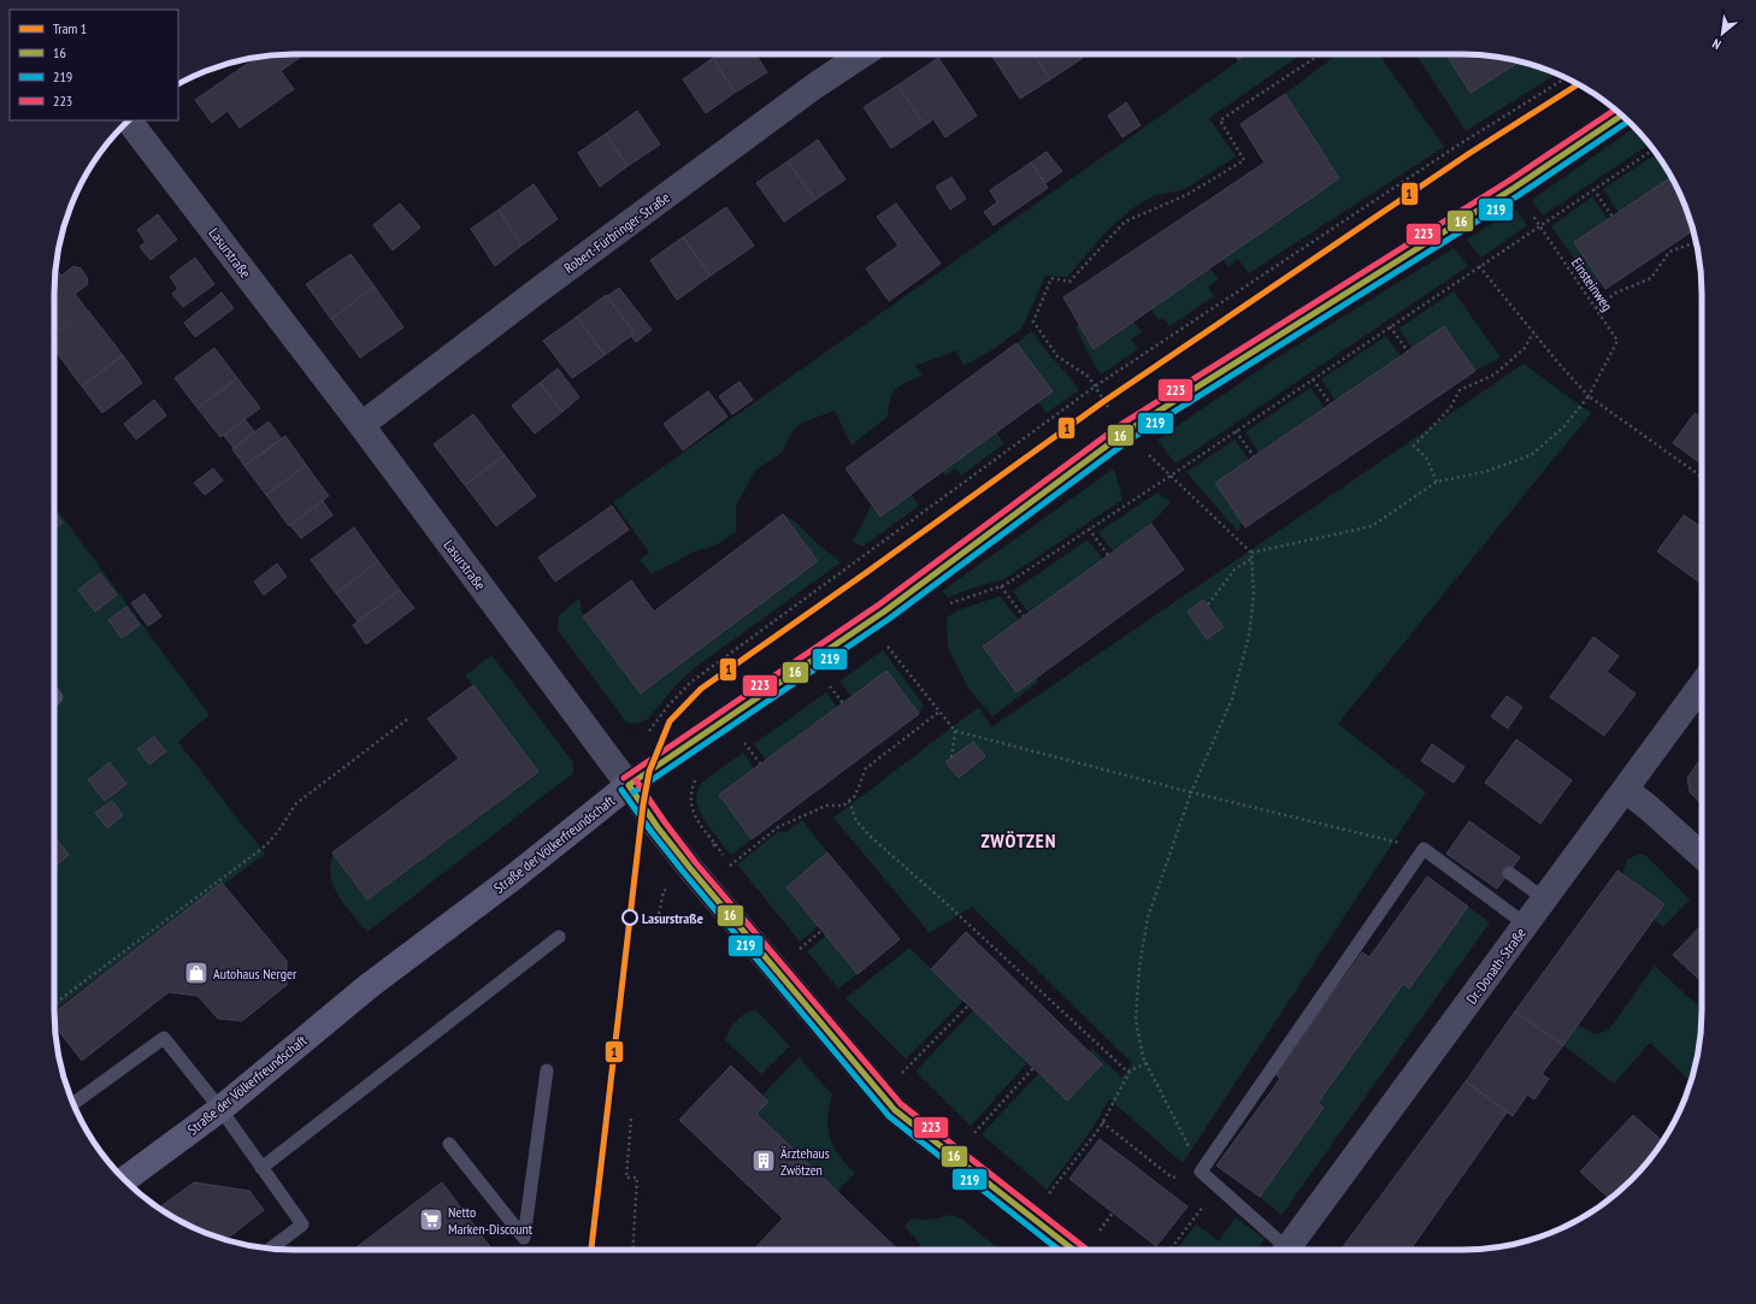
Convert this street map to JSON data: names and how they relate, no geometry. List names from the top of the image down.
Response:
{
  "streets": {
    "main road": ["Lasurstraße", "Straße der Völkerfreundschaft"],
    "street": ["Robert-Fürbringer-Straße", "Dr.-Donath-Straße"],
    "path": ["Einsteinweg"]
  },
  "crossings": [
    ["Robert-Fürbringer-Straße", "Lasurstraße"],
    ["Lasurstraße", "Straße der Völkerfreundschaft"],
    ["Einsteinweg", "Straße der Völkerfreundschaft"]
  ],
  "districts": ["ZWÖTZEN"],
  "places": {
    "other": ["Lasurstraße"],
    "shop": ["Autohaus Nerger"],
    "building": ["Ärztehaus Zwötzen"],
    "supermarket": ["Netto Marken-Discount"]
  },
  "lines": [
    "tram line 1",
    "transit line 223",
    "transit line 16",
    "transit line 219"
  ],
  "legend": [
    "Tram 1",
    "16",
    "219",
    "223"
  ],
  "north": "bottom left"
}
